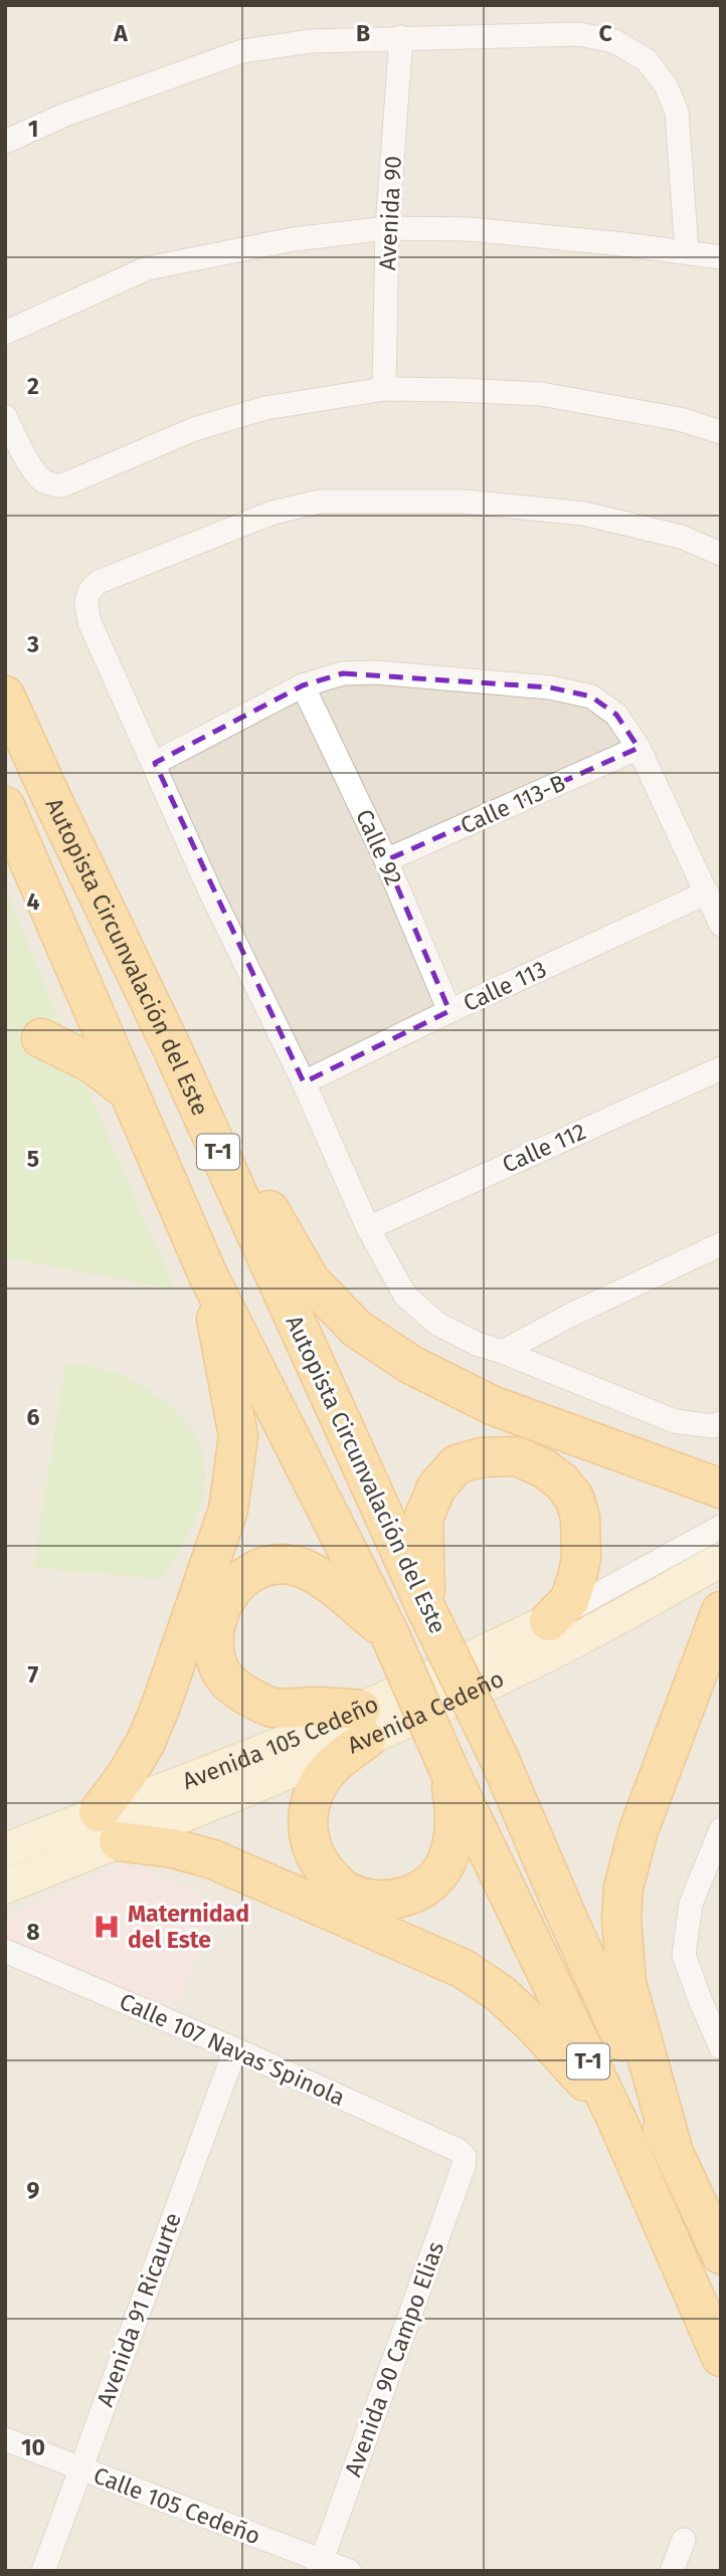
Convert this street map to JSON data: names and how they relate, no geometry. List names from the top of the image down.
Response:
{
  "streets": {
    "highway": ["Autopista Circunvalación del Este", "T-1"],
    "main road": ["Avenida Cedeño", "Avenida 105 Cedeño"],
    "street": [
      "Avenida 90",
      "Calle 113-B",
      "Calle 92",
      "Calle 113",
      "Calle 112",
      "Calle 107 Navas Spinola",
      "Avenida 91 Ricaurte",
      "Avenida 90 Campo Elias",
      "Calle 105 Cedeño"
    ]
  },
  "crossings": [
    ["Calle 113-B", "Calle 92"],
    ["Calle 92", "Calle 113"],
    ["Avenida Cedeño", "Avenida 105 Cedeño"],
    ["Calle 107 Navas Spinola", "Avenida 91 Ricaurte"],
    ["Calle 107 Navas Spinola", "Avenida 90 Campo Elias"],
    ["Avenida 91 Ricaurte", "Calle 105 Cedeño"],
    ["Avenida 90 Campo Elias", "Calle 105 Cedeño"]
  ],
  "places": {
    "hospital": ["Maternidad del Este"]
  },
  "grid": {
    "columns": ["A", "B", "C"],
    "rows": [
      "1",
      "2",
      "3",
      "4",
      "5",
      "6",
      "7",
      "8",
      "9",
      "10"
    ]
  }
}
